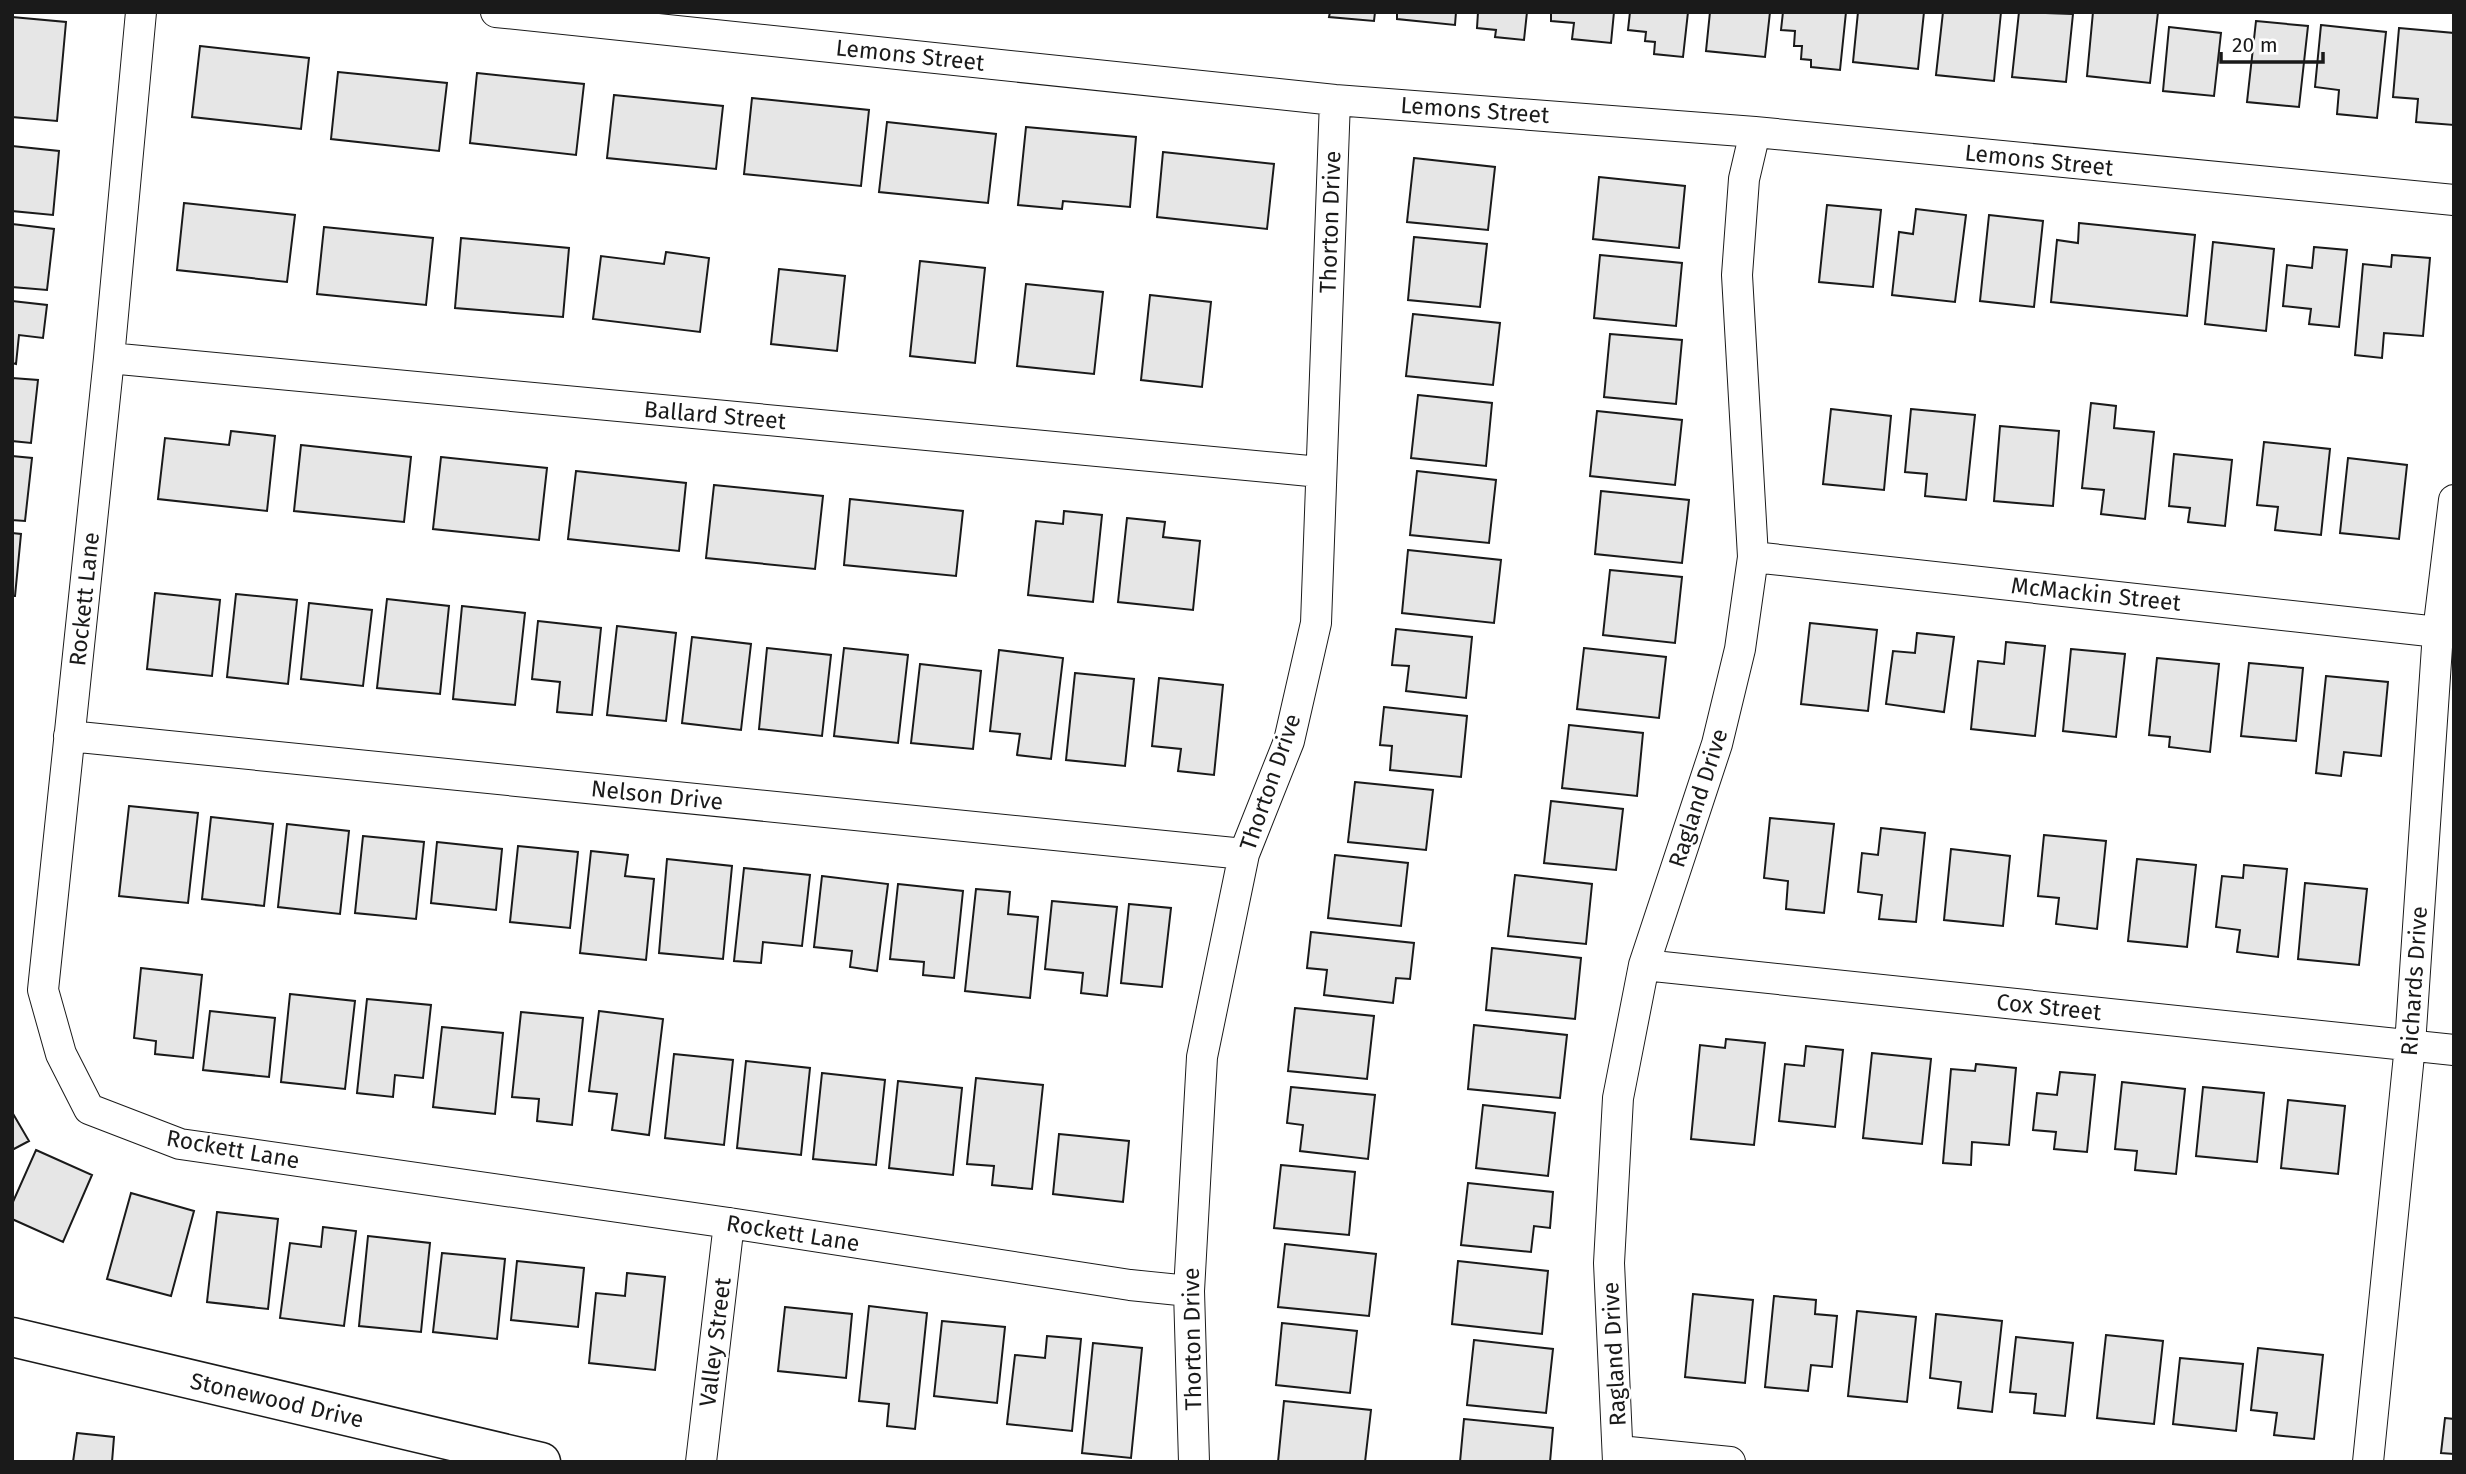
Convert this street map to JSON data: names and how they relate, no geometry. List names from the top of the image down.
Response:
{
  "streets": {
    "street": [
      "Lemons Street",
      "Thorton Drive",
      "Ballard Street",
      "McMackin Street",
      "Rockett Lane",
      "Nelson Drive",
      "Ragland Drive",
      "Richards Drive",
      "Cox Street",
      "Valley Street",
      "Stonewood Drive"
    ]
  },
  "crossings": [
    ["Lemons Street", "Thorton Drive"],
    ["Lemons Street", "Ragland Drive"],
    ["Thorton Drive", "Ballard Street"],
    ["Thorton Drive", "Rockett Lane"],
    ["Thorton Drive", "Nelson Drive"],
    ["Ballard Street", "Rockett Lane"],
    ["McMackin Street", "Ragland Drive"],
    ["McMackin Street", "Richards Drive"],
    ["Rockett Lane", "Nelson Drive"],
    ["Rockett Lane", "Valley Street"],
    ["Ragland Drive", "Cox Street"],
    ["Richards Drive", "Cox Street"]
  ],
  "scale_bar": "20 m"
}
